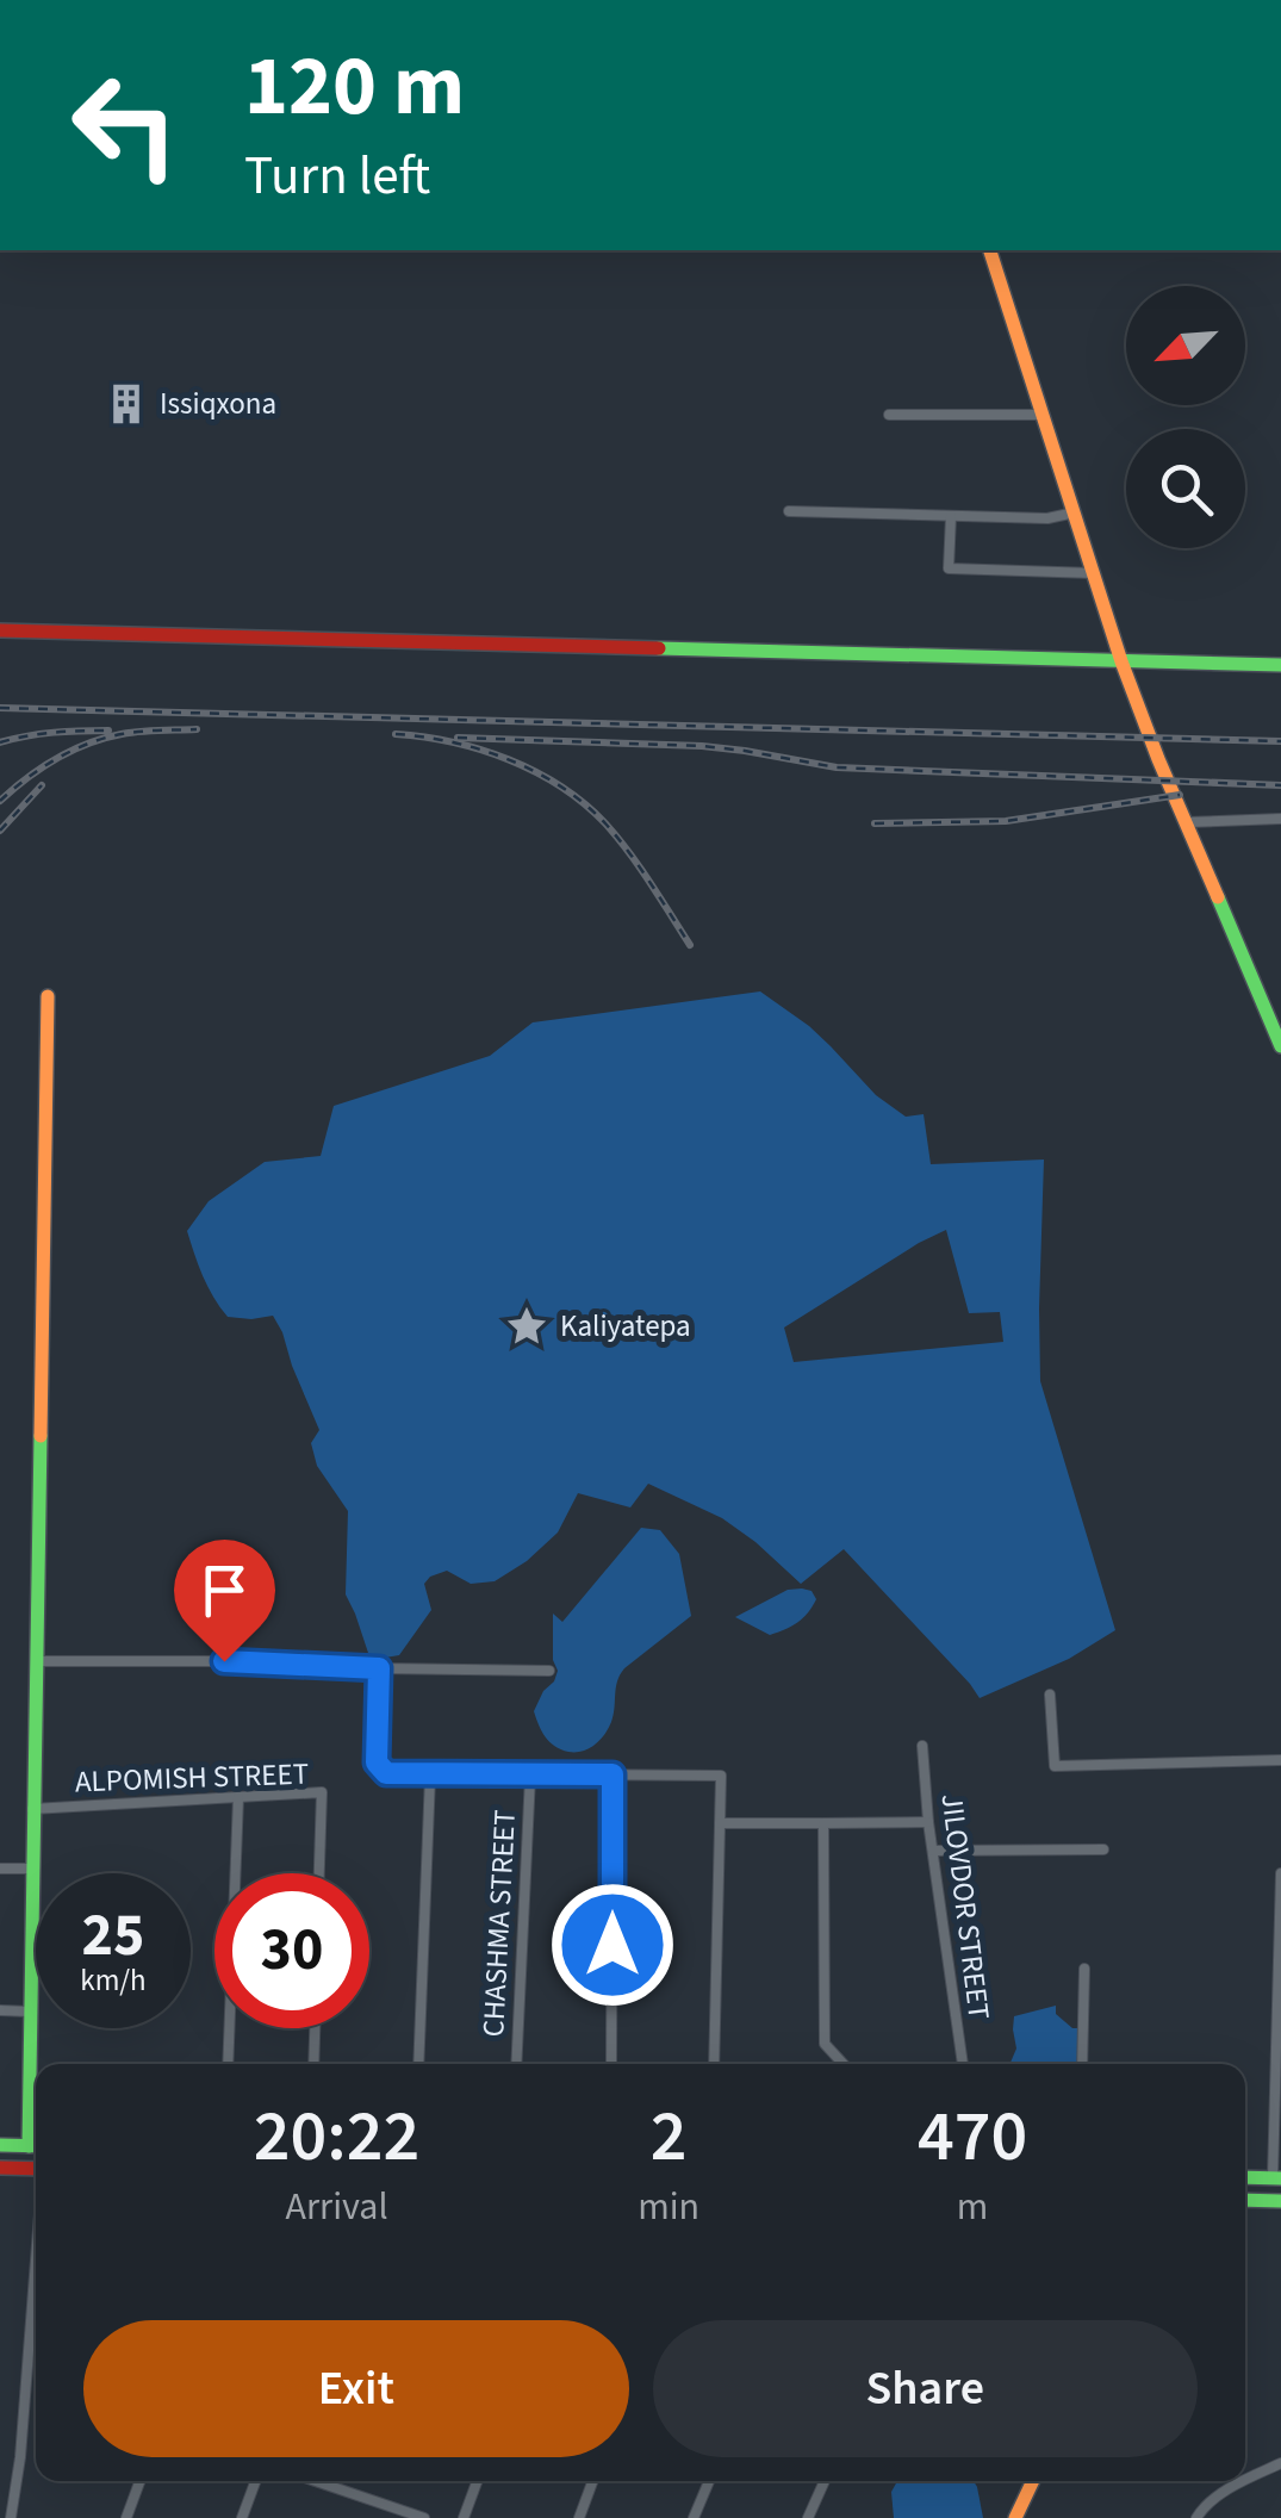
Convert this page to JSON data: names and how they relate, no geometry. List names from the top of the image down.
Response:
{
  "streets": {
    "street": ["ALPOMISH STREET", "JILOVDOR STREET", "CHASHMA STREET"]
  },
  "places": {
    "building": ["Issiqxona"],
    "place": ["Kaliyatepa"]
  },
  "north": "bottom left",
  "page": {
    "turn": ["120 m", "Turn left"],
    "speed": "25 km/h",
    "limit": "30",
    "eta": [
      "20:22",
      "Arrival",
      "2",
      "min",
      "470",
      "m"
    ],
    "buttons": ["Exit", "Share"]
  }
}
